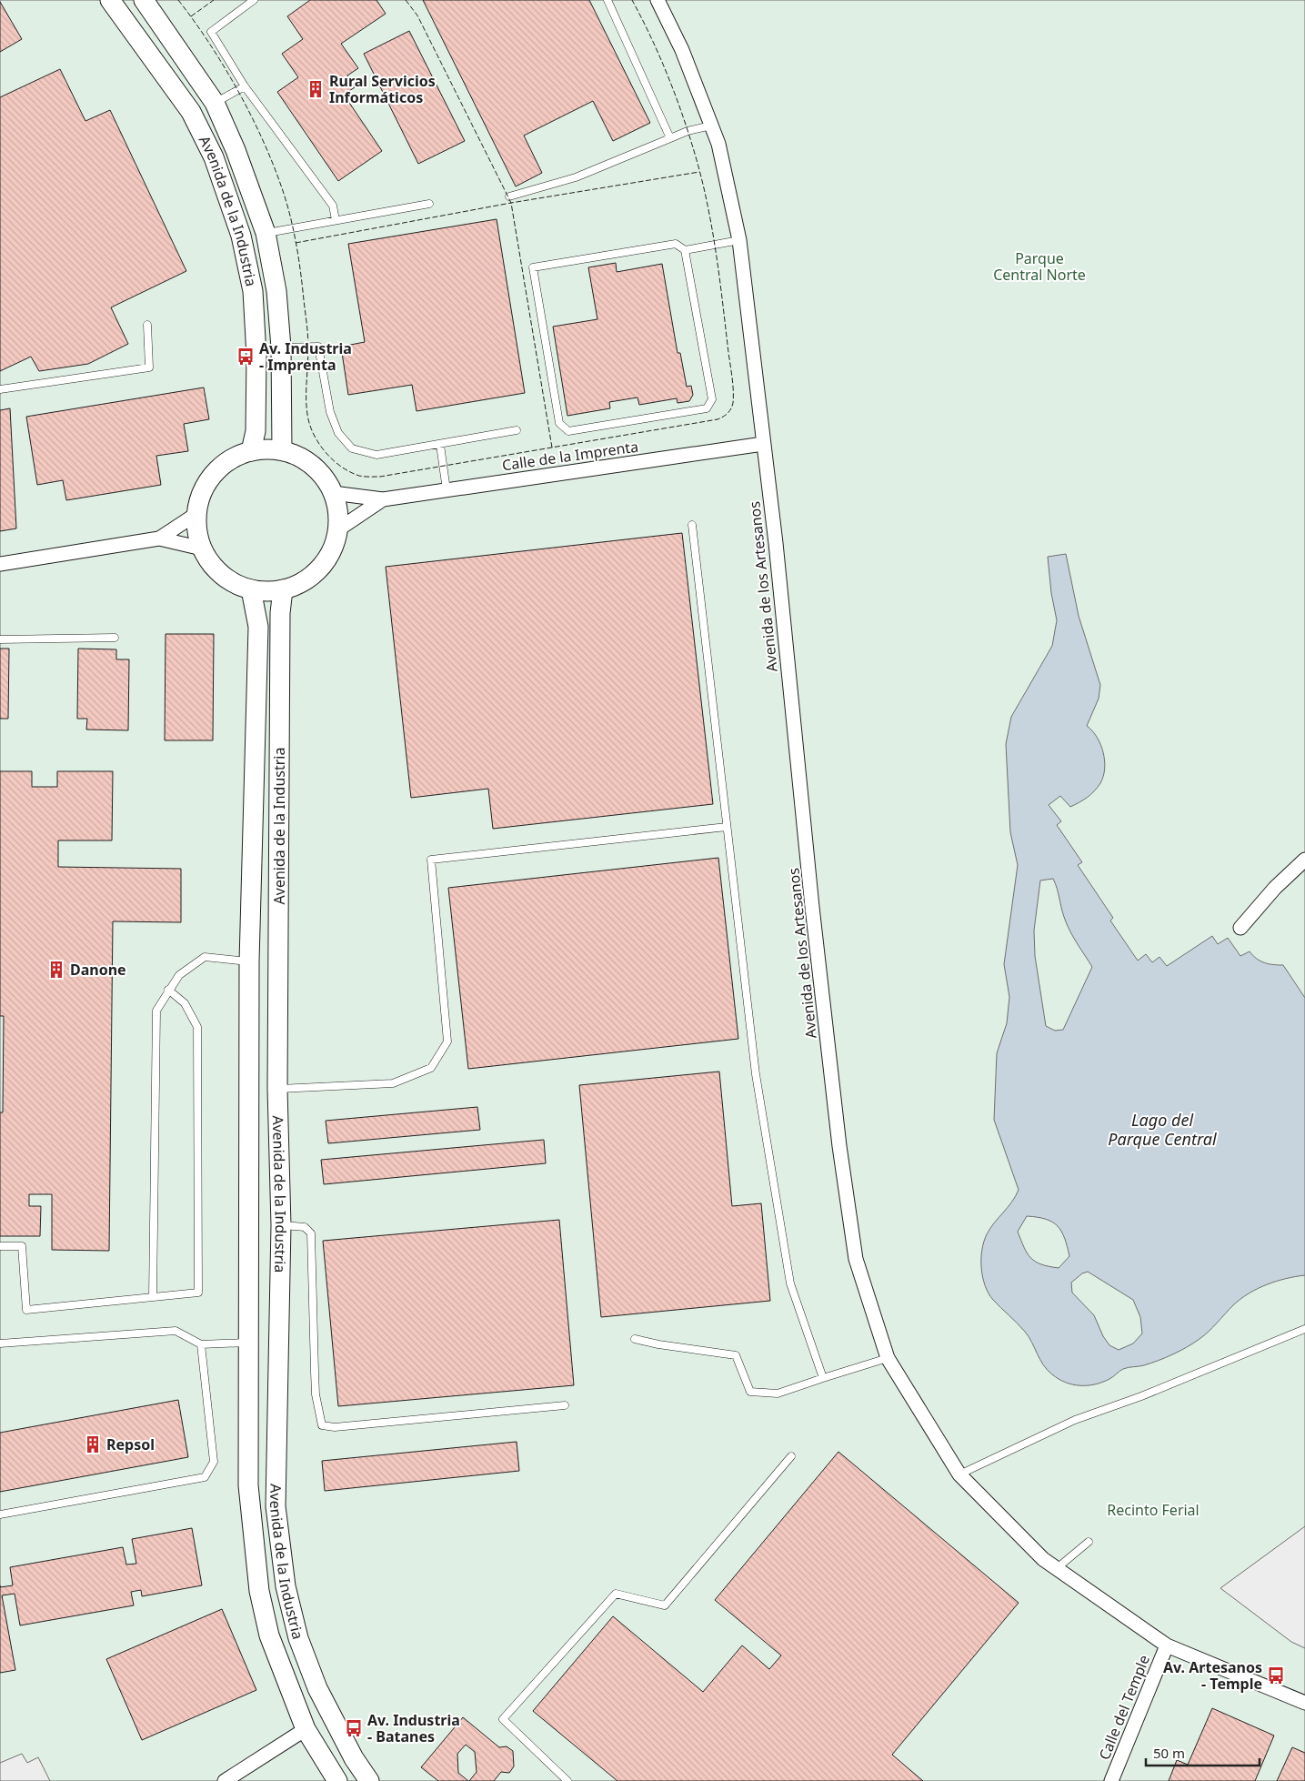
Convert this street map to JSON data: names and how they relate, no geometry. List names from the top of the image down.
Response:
{
  "streets": {
    "street": [
      "Avenida de la Industria",
      "Calle de la Imprenta",
      "Avenida de los Artesanos",
      "Calle del Temple"
    ]
  },
  "crossings": [
    ["Avenida de la Industria", "Calle de la Imprenta"],
    ["Calle de la Imprenta", "Avenida de los Artesanos"],
    ["Avenida de los Artesanos", "Calle del Temple"]
  ],
  "water": ["Lago del Parque Central"],
  "parks": ["Parque Central Norte", "Recinto Ferial"],
  "places": {
    "building": ["Rural Servicios Informáticos", "Danone", "Repsol"],
    "bus stop": ["Av. Industria - Imprenta", "Av. Artesanos - Temple", "Av. Industria - Batanes"]
  },
  "scale_bar": "50 m"
}
